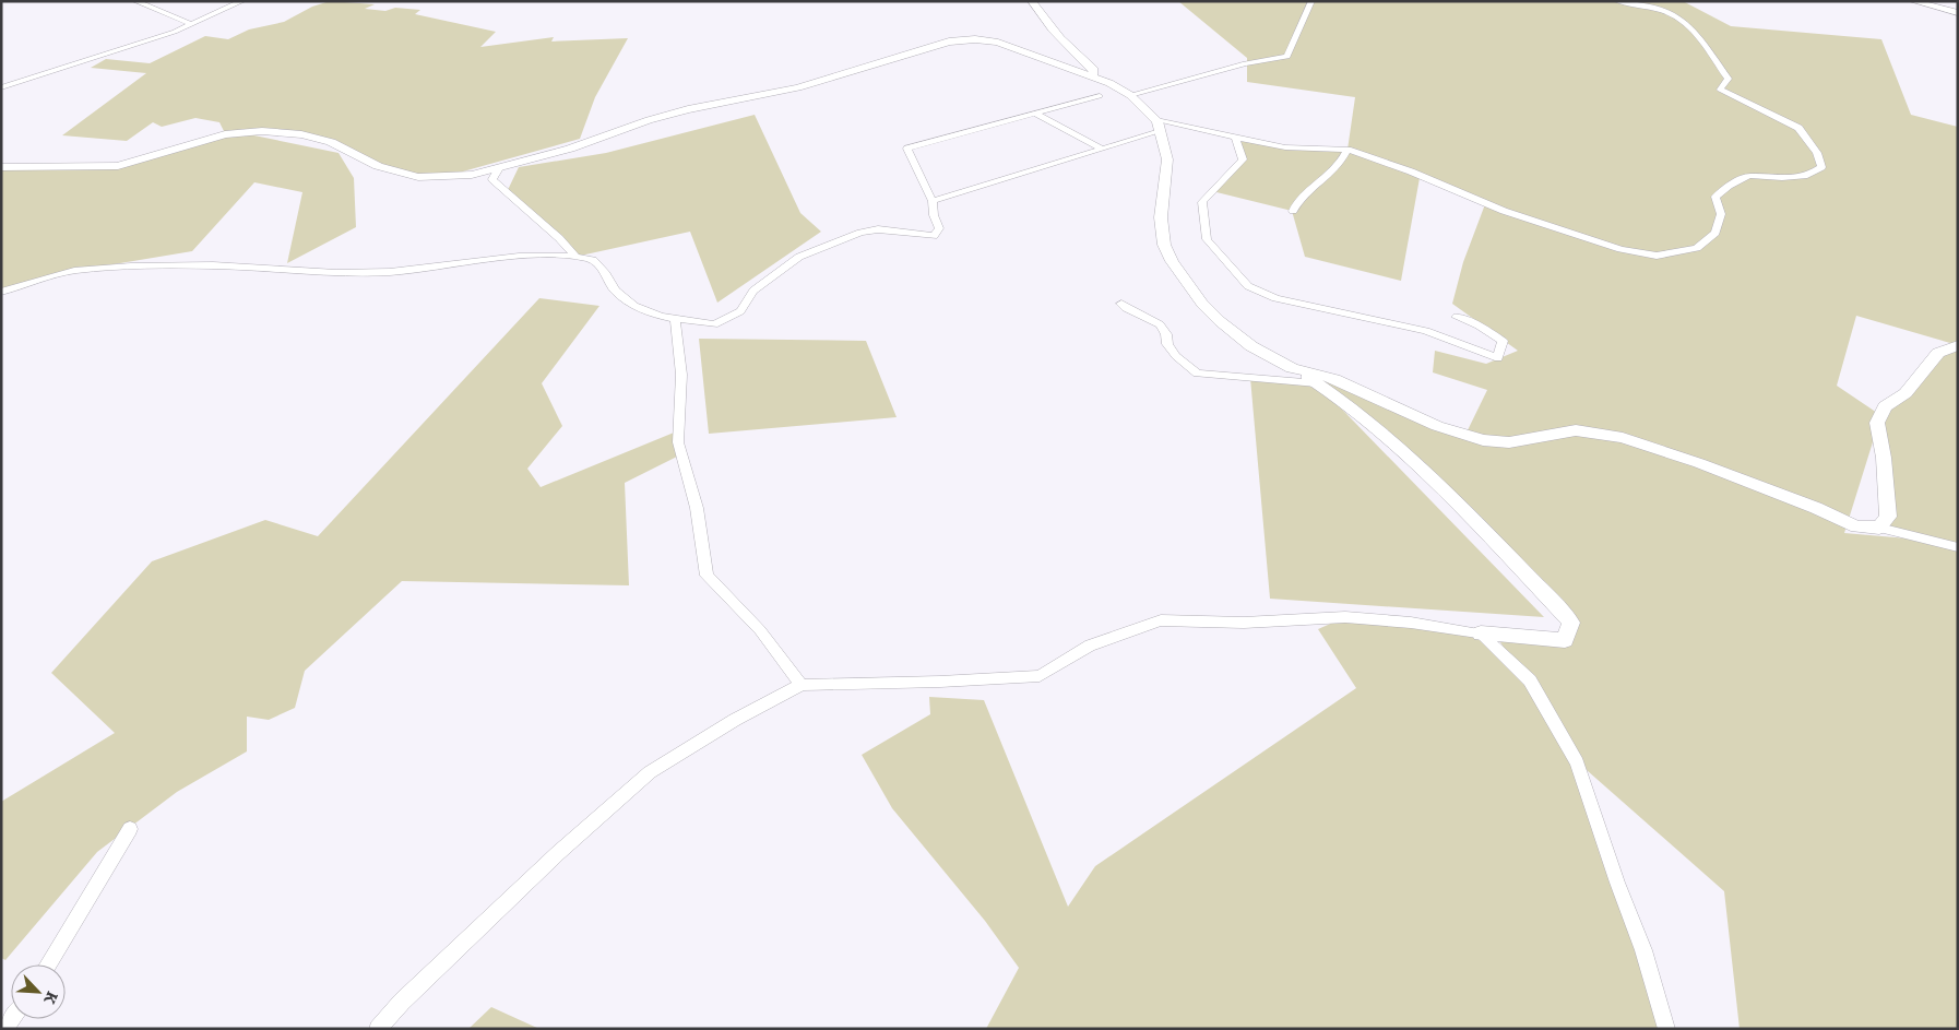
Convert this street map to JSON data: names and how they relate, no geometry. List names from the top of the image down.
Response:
{
  "north": "bottom right"
}
